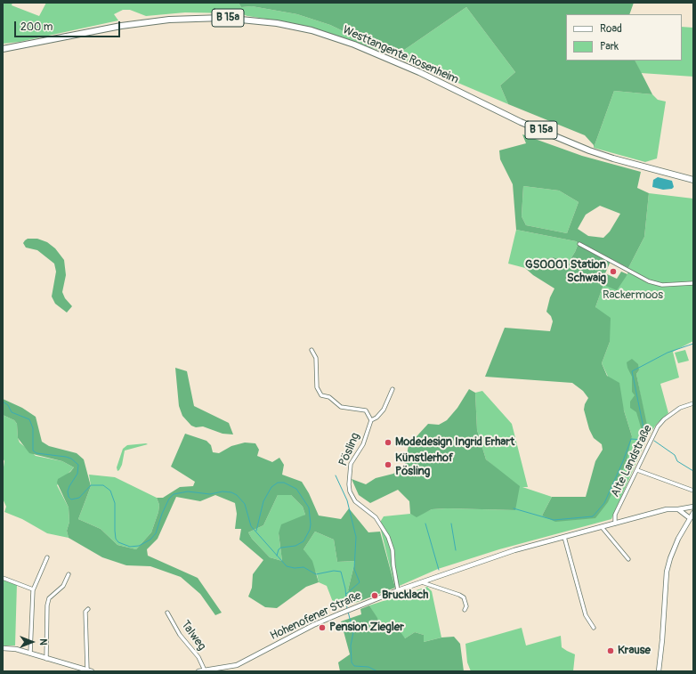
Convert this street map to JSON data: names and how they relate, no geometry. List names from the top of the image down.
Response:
{
  "streets": {
    "highway": ["B 15a", "Westtangente Rosenheim"],
    "main road": ["Hohenofener Straße"],
    "street": ["Pösling", "Alte Landstraße", "Talweg"]
  },
  "crossings": [
    ["Pösling", "Hohenofener Straße"],
    ["Alte Landstraße", "Hohenofener Straße"],
    ["Hohenofener Straße", "Talweg"]
  ],
  "parks": ["Rackermoos"],
  "places": [
    "GS0001 Station Schwaig",
    "Modedesign Ingrid Erhart",
    "Künstlerhof Pösling",
    "Brucklach",
    "Pension Ziegler",
    "Krause"
  ],
  "legend": ["Road", "Park"],
  "scale_bar": "200 m",
  "north": "right"
}
